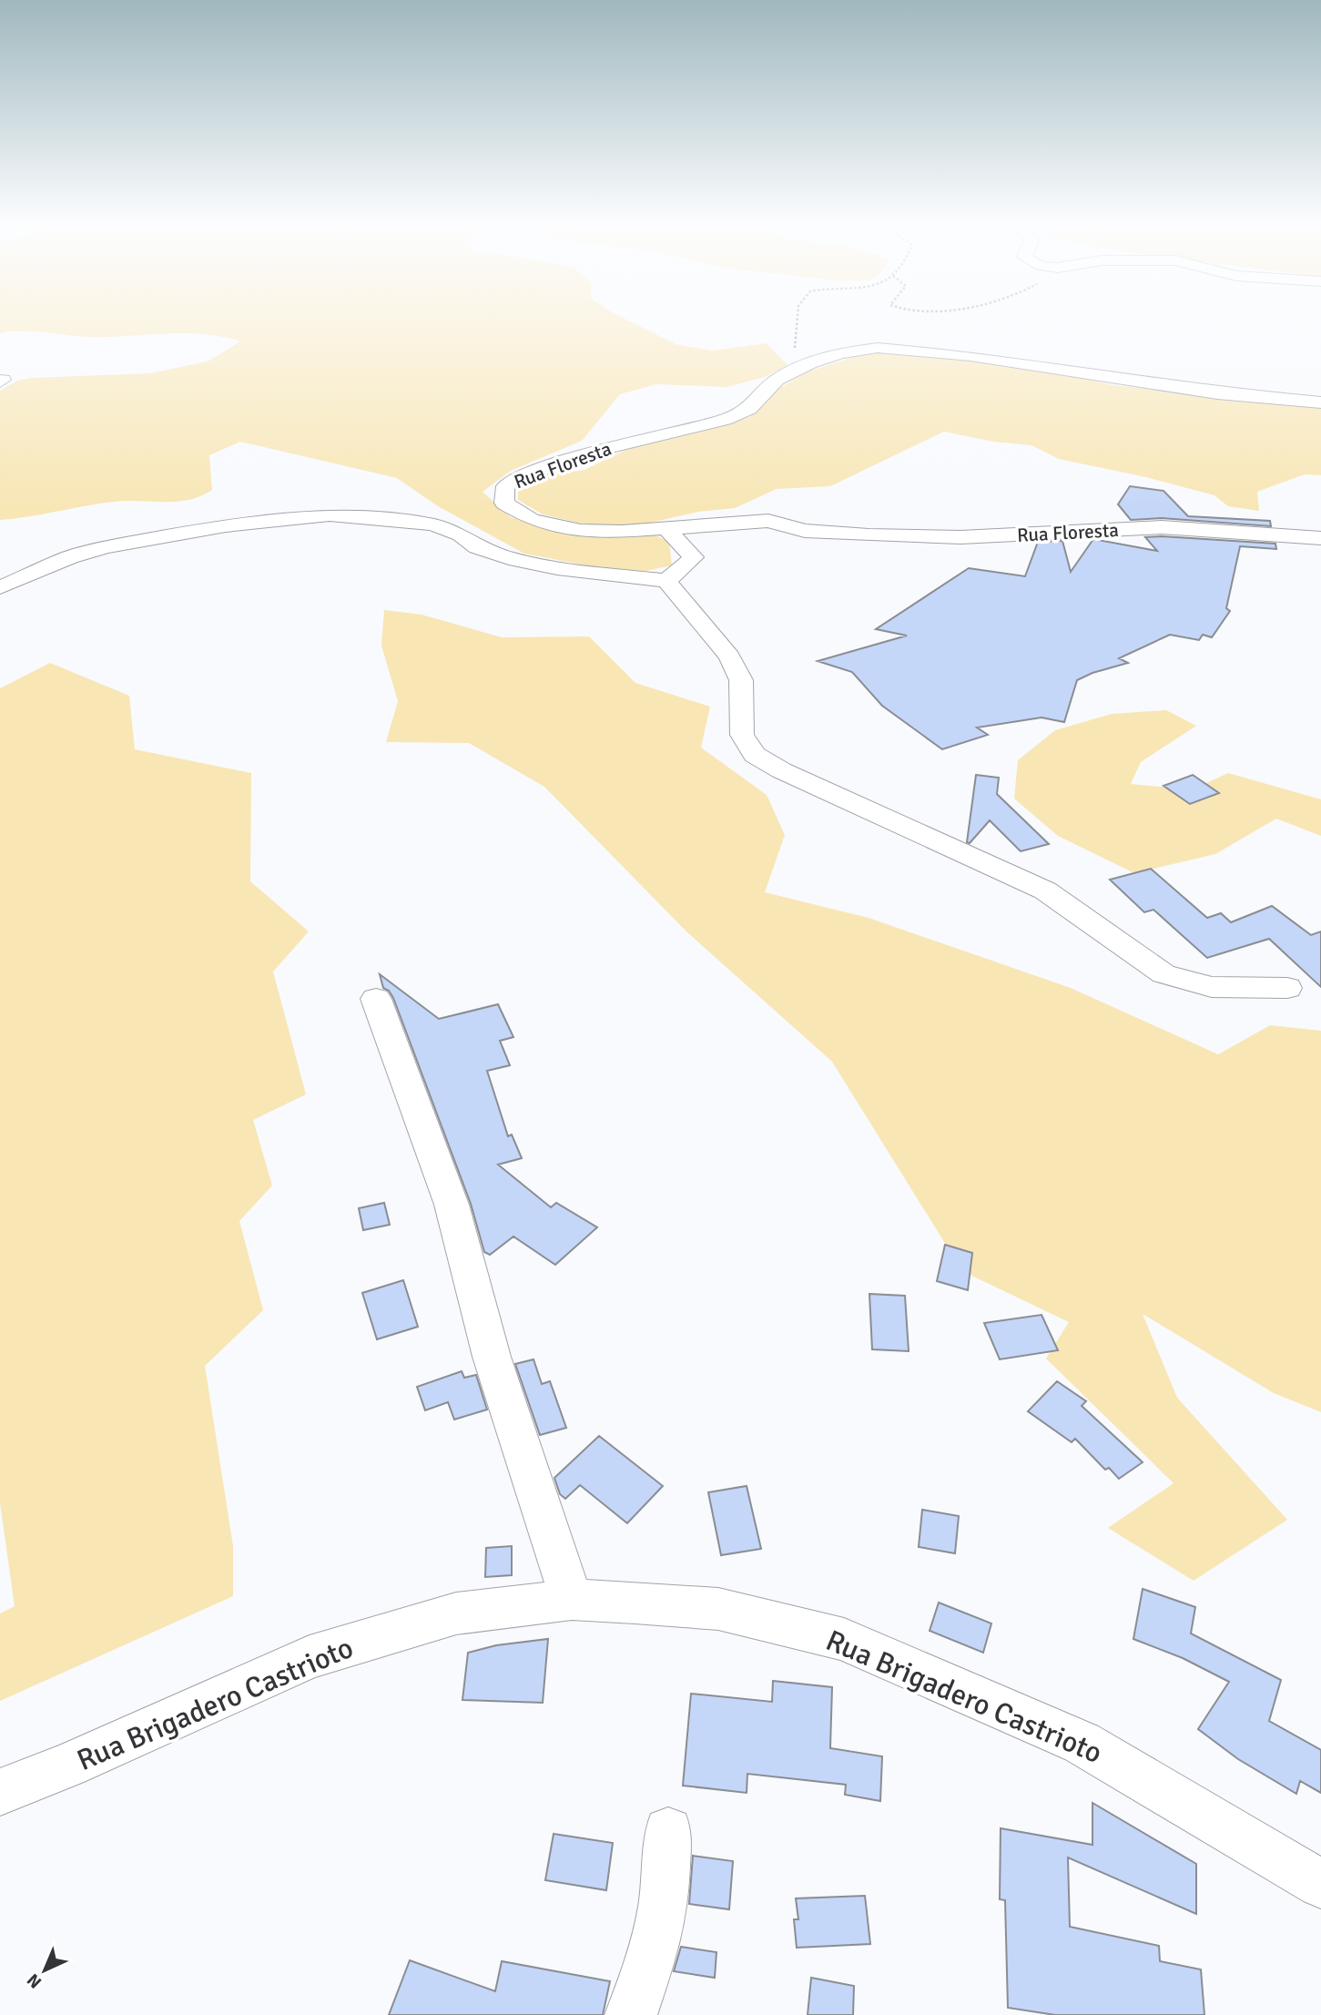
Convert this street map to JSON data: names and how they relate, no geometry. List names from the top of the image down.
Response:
{
  "streets": {
    "street": ["Rua Floresta", "Rua Brigadero Castrioto"]
  },
  "north": "bottom left"
}
